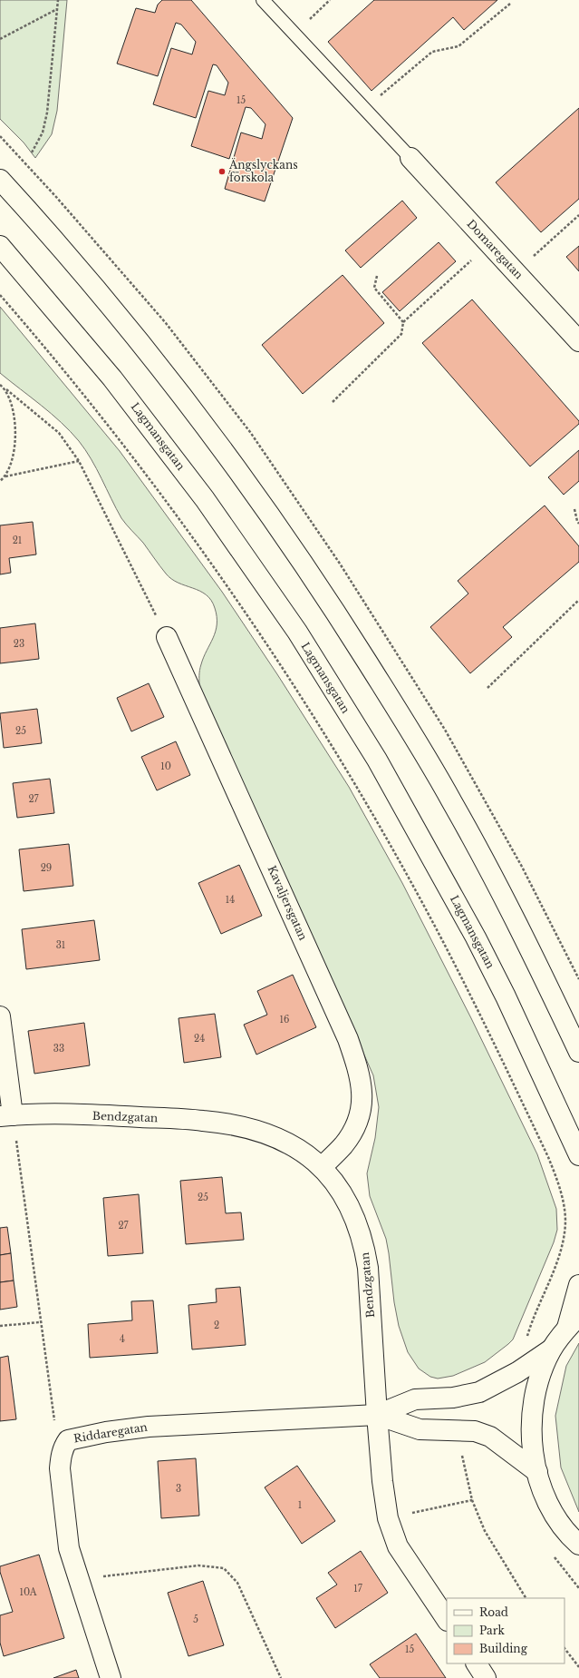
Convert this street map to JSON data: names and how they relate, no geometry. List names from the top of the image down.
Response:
{
  "streets": {
    "street": [
      "Domaregatan",
      "Lagmansgatan",
      "Kavaljersgatan",
      "Bendzgatan",
      "Riddaregatan"
    ]
  },
  "crossings": [
    ["Kavaljersgatan", "Bendzgatan"],
    ["Bendzgatan", "Riddaregatan"]
  ],
  "places": ["Ängslyckans förskola"],
  "house_numbers": [
    "15",
    "21",
    "23",
    "25",
    "10",
    "27",
    "29",
    "14",
    "31",
    "16",
    "24",
    "33",
    "25",
    "27",
    "2",
    "4",
    "3",
    "1",
    "17",
    "10A",
    "5",
    "15"
  ],
  "legend": ["Road", "Park", "Building"]
}
